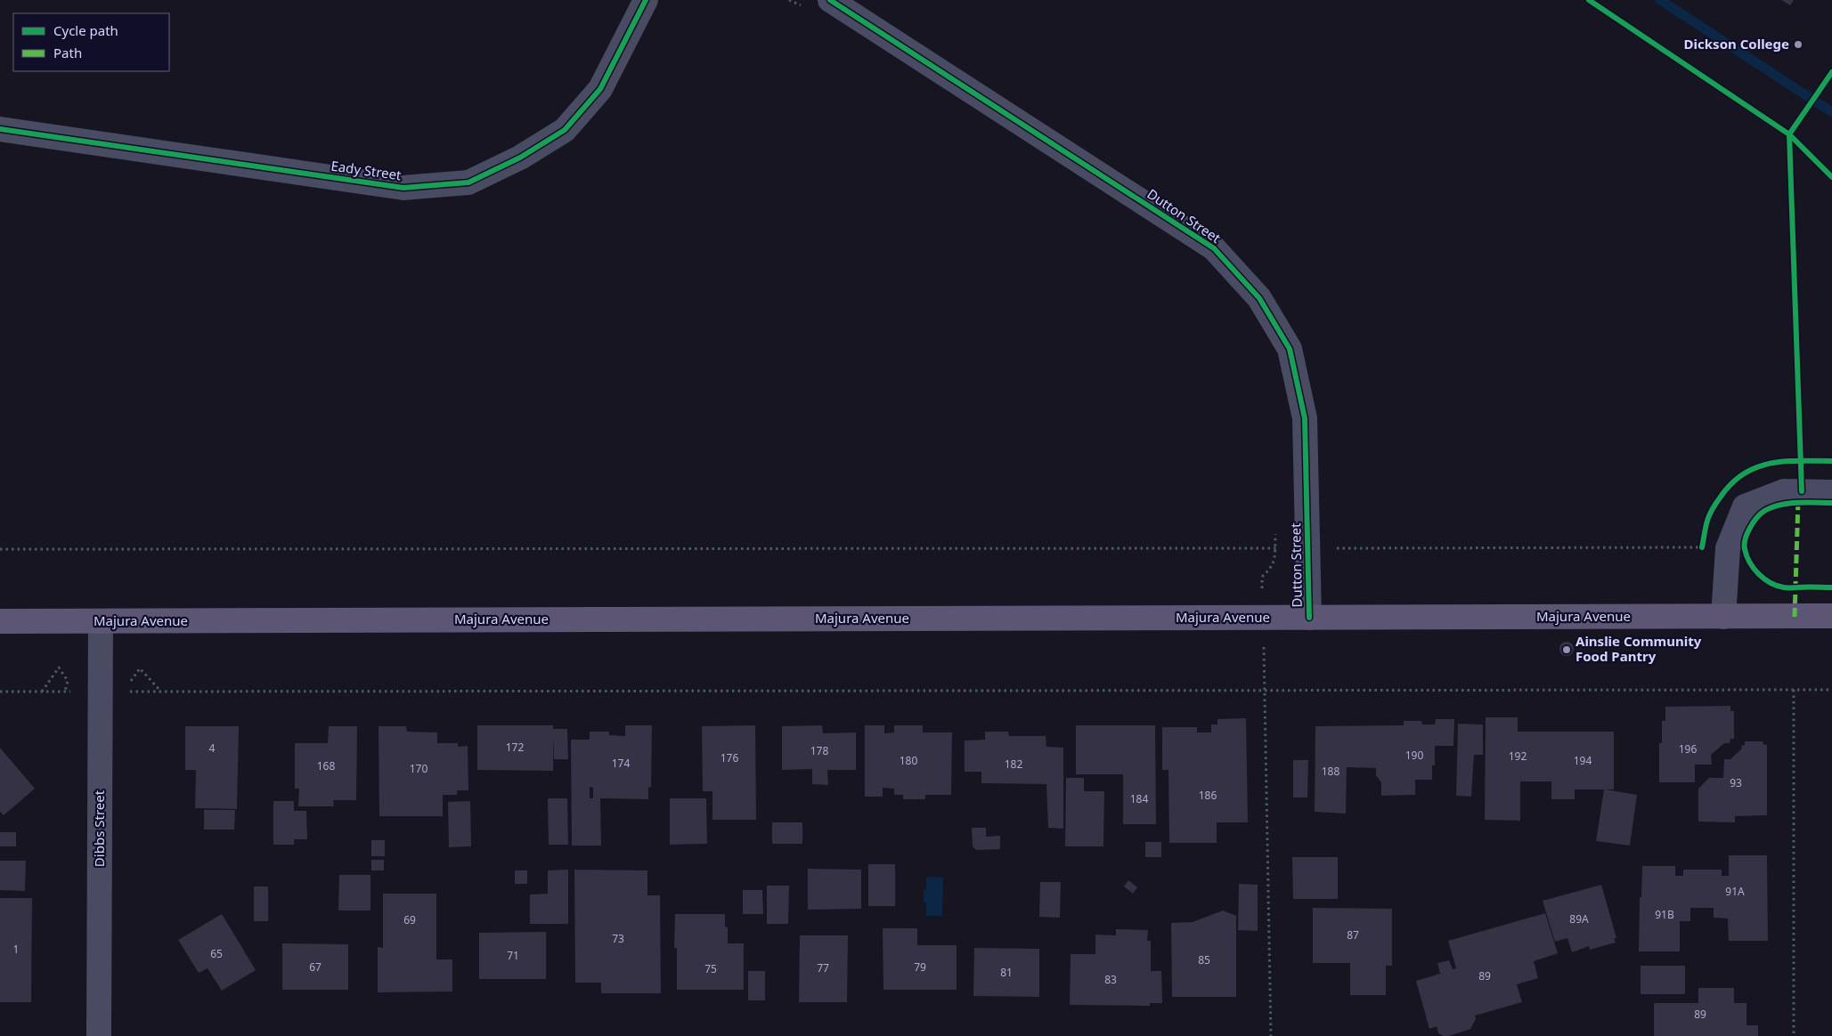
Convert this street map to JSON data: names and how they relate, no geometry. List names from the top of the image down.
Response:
{
  "streets": {
    "main road": ["Majura Avenue"],
    "street": ["Eady Street", "Dutton Street", "Dibbs Street"]
  },
  "crossings": [
    ["Dutton Street", "Majura Avenue"],
    ["Majura Avenue", "Dibbs Street"]
  ],
  "places": ["Dickson College", "Ainslie Community Food Pantry"],
  "house_numbers": [
    "172",
    "4",
    "196",
    "178",
    "190",
    "192",
    "176",
    "180",
    "194",
    "174",
    "182",
    "168",
    "170",
    "188",
    "93",
    "186",
    "184",
    "91A",
    "91B",
    "89A",
    "69",
    "87",
    "73",
    "1",
    "65",
    "71",
    "85",
    "67",
    "79",
    "77",
    "75",
    "81",
    "89",
    "83",
    "89"
  ],
  "legend": ["Cycle path", "Path"]
}
